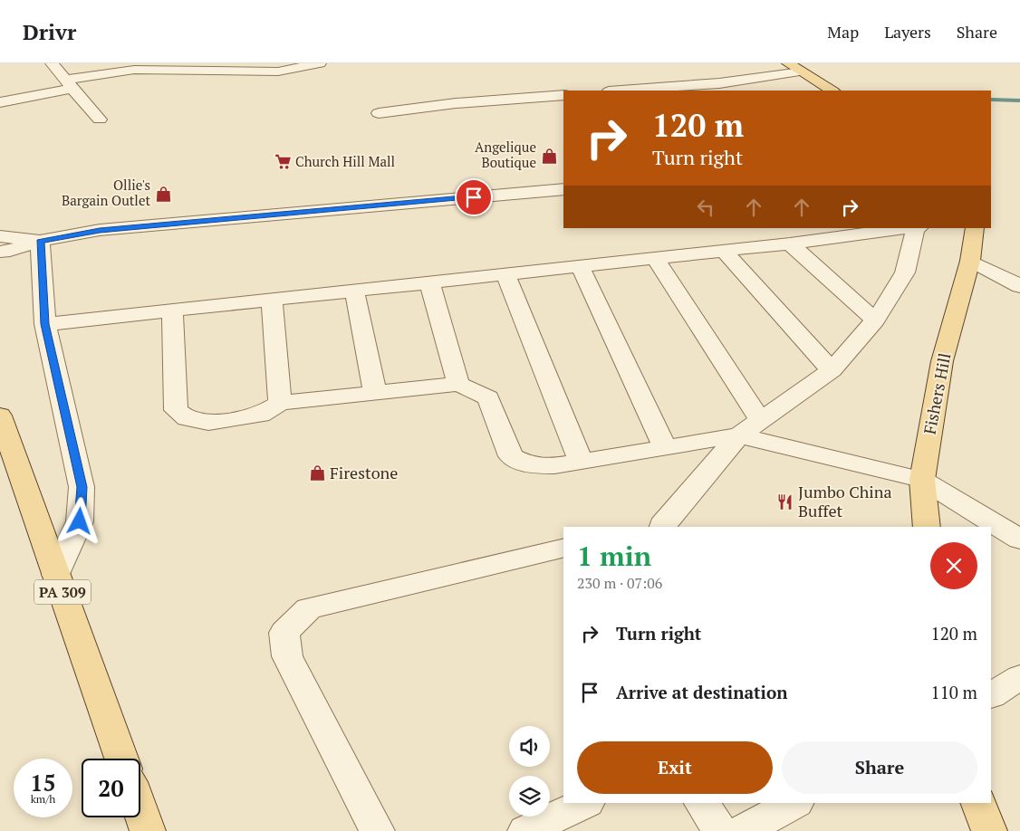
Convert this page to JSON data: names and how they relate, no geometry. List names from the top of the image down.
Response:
{
  "streets": {
    "main road": ["Fishers Hill", "PA 309"]
  },
  "places": {
    "shop": ["Angelique Boutique", "Ollie's Bargain Outlet", "Firestone"],
    "supermarket": ["Church Hill Mall"],
    "restaurant": ["Jumbo China Buffet"]
  },
  "page": {
    "header": "Drivr",
    "nav": ["Map", "Layers", "Share"],
    "turn": ["120 m", "Turn right"],
    "heading": ["1 min", "230 m · 07:06"],
    "list": [
      {
        "name": "Turn right",
        "value": "120 m"
      },
      {
        "name": "Arrive at destination",
        "value": "110 m"
      }
    ],
    "buttons": ["Exit", "Share"],
    "speed": "15 km/h",
    "limit": "20"
  }
}
